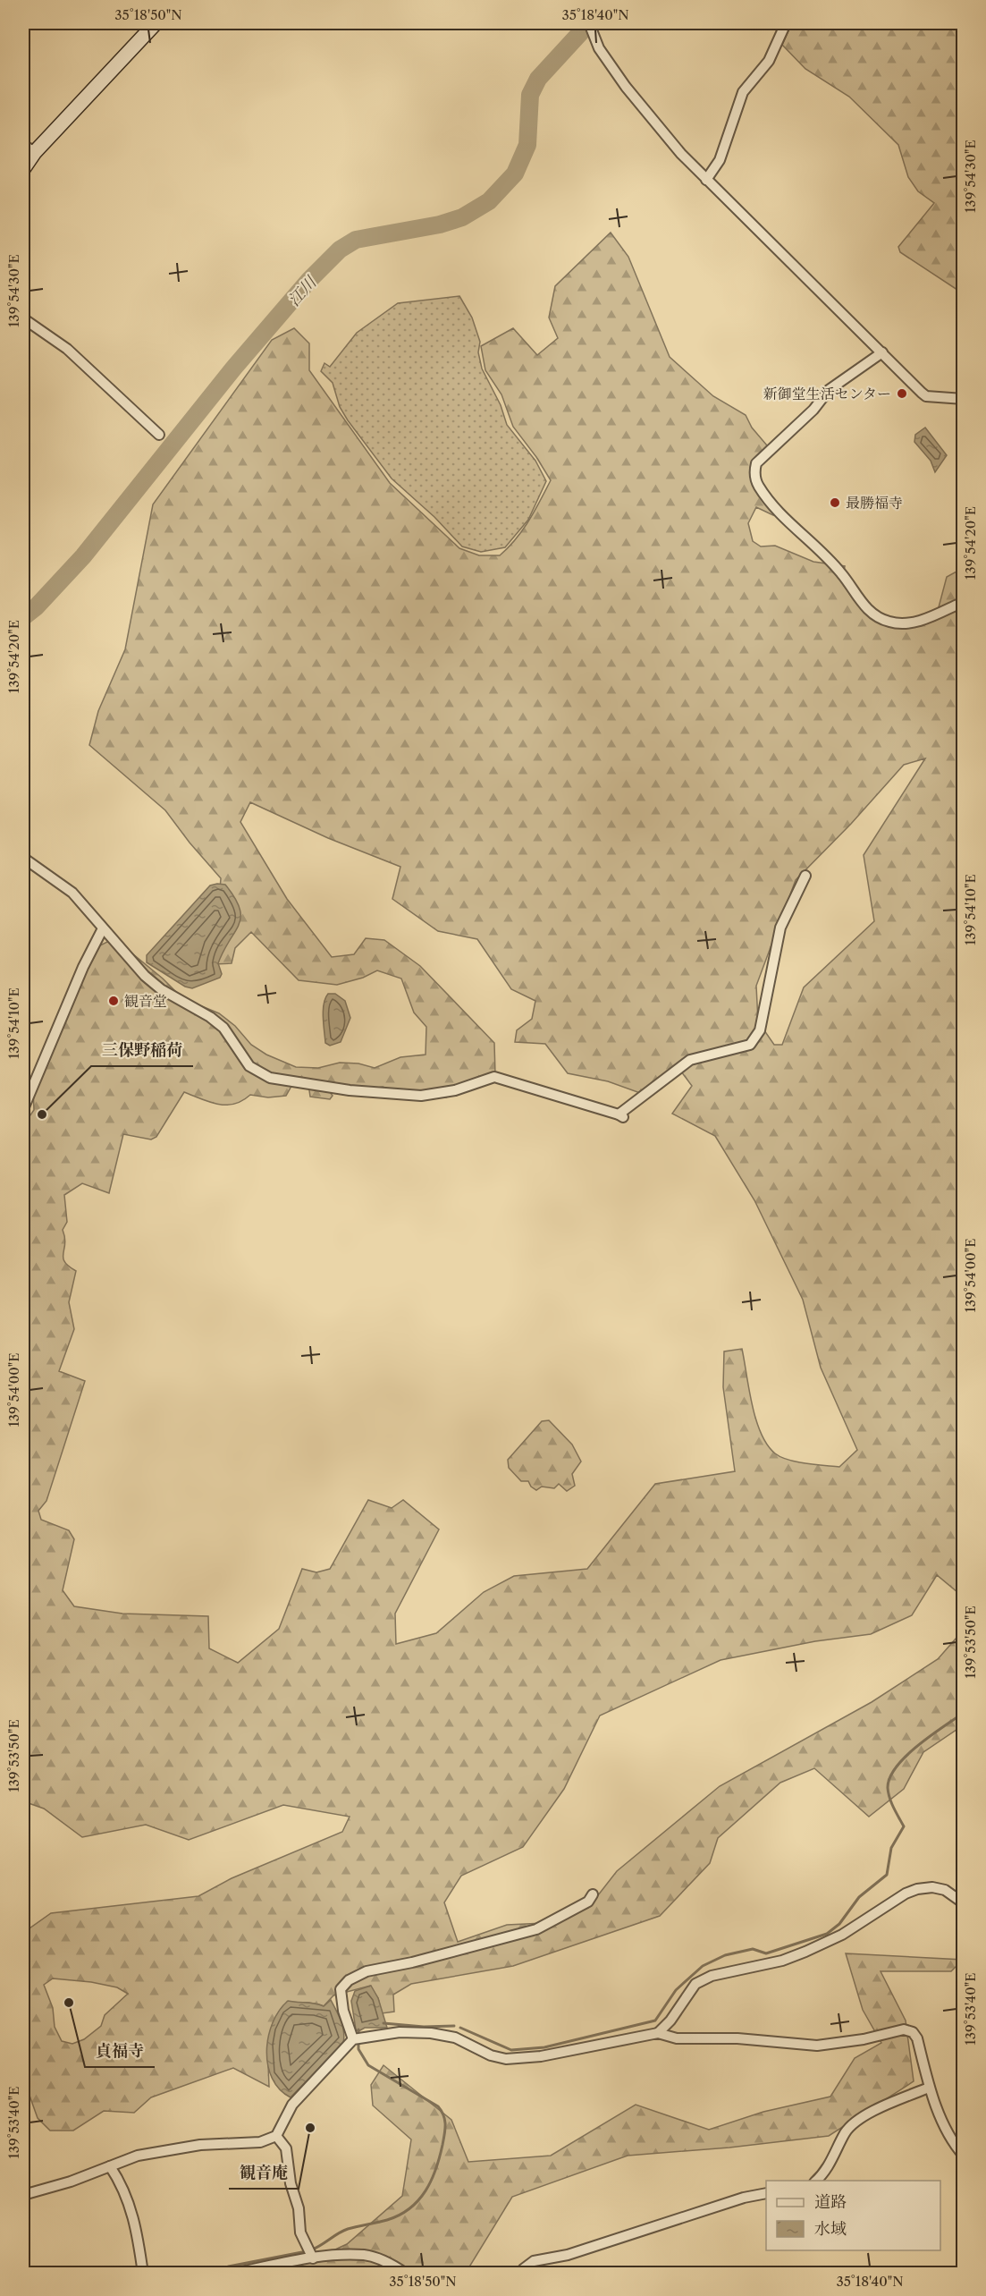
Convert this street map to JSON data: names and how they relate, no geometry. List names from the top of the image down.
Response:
{
  "water": ["江川"],
  "places": [
    "新御堂生活センター",
    "最勝福寺",
    "観音堂",
    "三保野稲荷",
    "貞福寺",
    "観音庵"
  ],
  "legend": ["道路", "水域"],
  "coordinates": [
    "35°18'50\"N",
    "35°18'40\"N",
    "139°54'30\"E",
    "139°54'20\"E",
    "139°54'10\"E",
    "139°54'00\"E",
    "139°53'50\"E",
    "139°53'40\"E"
  ]
}
